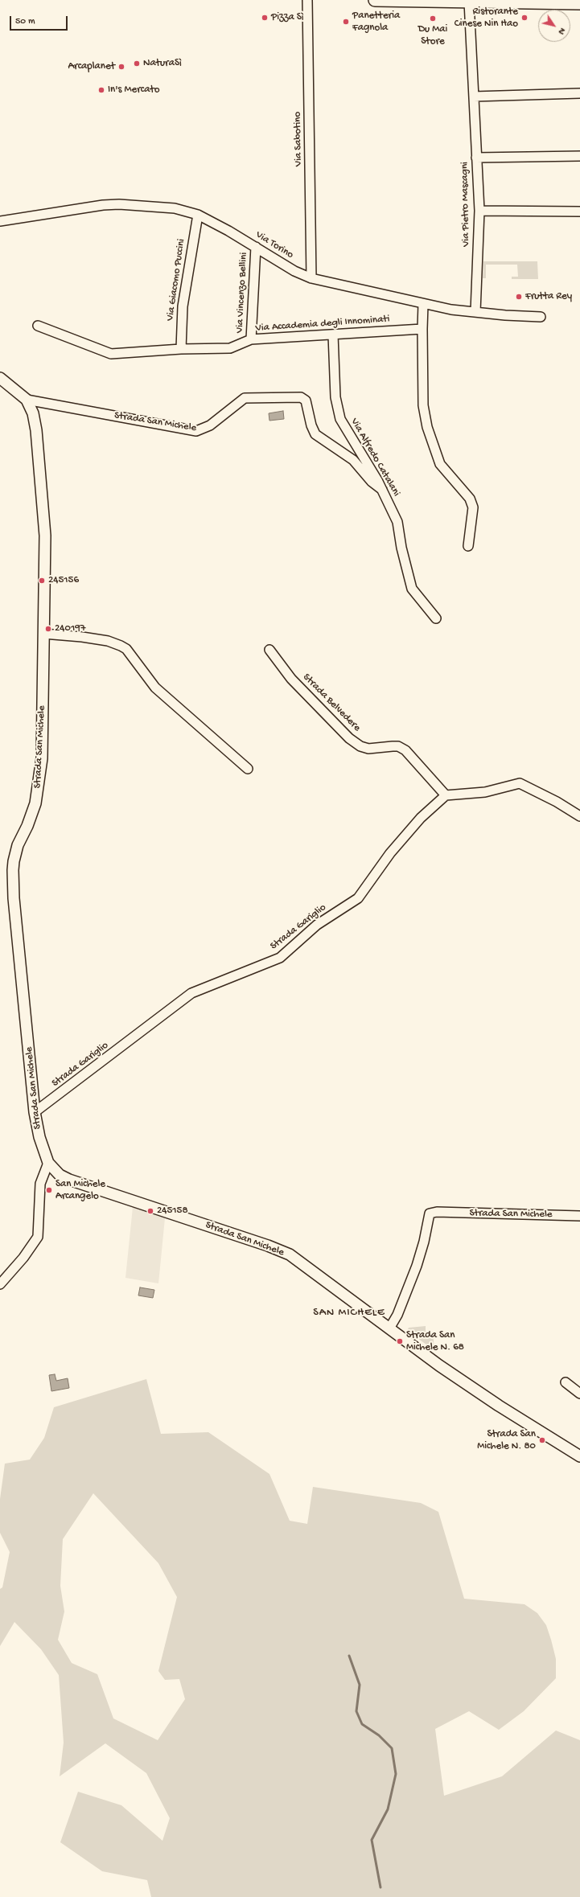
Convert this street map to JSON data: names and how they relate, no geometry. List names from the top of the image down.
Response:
{
  "streets": {
    "street": [
      "Via Sabotino",
      "Via Pietro Mascagni",
      "Via Torino",
      "Via Giacomo Puccini",
      "Via Vincenzo Bellini",
      "Via Accademia degli Innominati",
      "Strada San Michele",
      "Via Alfredo Catalani",
      "Strada Belvedere",
      "Strada Gariglio"
    ]
  },
  "crossings": [
    ["Via Sabotino", "Via Torino"],
    ["Via Pietro Mascagni", "Via Torino"],
    ["Via Torino", "Via Giacomo Puccini"],
    ["Via Torino", "Via Vincenzo Bellini"],
    ["Via Giacomo Puccini", "Via Accademia degli Innominati"],
    ["Via Vincenzo Bellini", "Via Accademia degli Innominati"],
    ["Via Accademia degli Innominati", "Via Alfredo Catalani"],
    ["Strada San Michele", "Via Alfredo Catalani"],
    ["Strada San Michele", "Strada Gariglio"],
    ["Strada Belvedere", "Strada Gariglio"]
  ],
  "districts": ["SAN MICHELE"],
  "places": [
    "Pizza Sì",
    "Ristorante Cinese Nin Hao",
    "Du Mai Store",
    "Panetteria Fagnola",
    "NaturaSì",
    "Arcaplanet",
    "In's Mercato",
    "Frutta Rey",
    "245156",
    "240197",
    "San Michele Arcangelo",
    "245158",
    "Strada San Michele N. 68",
    "Strada San Michele N. 80"
  ],
  "scale_bar": "50 m",
  "north": "bottom right"
}
